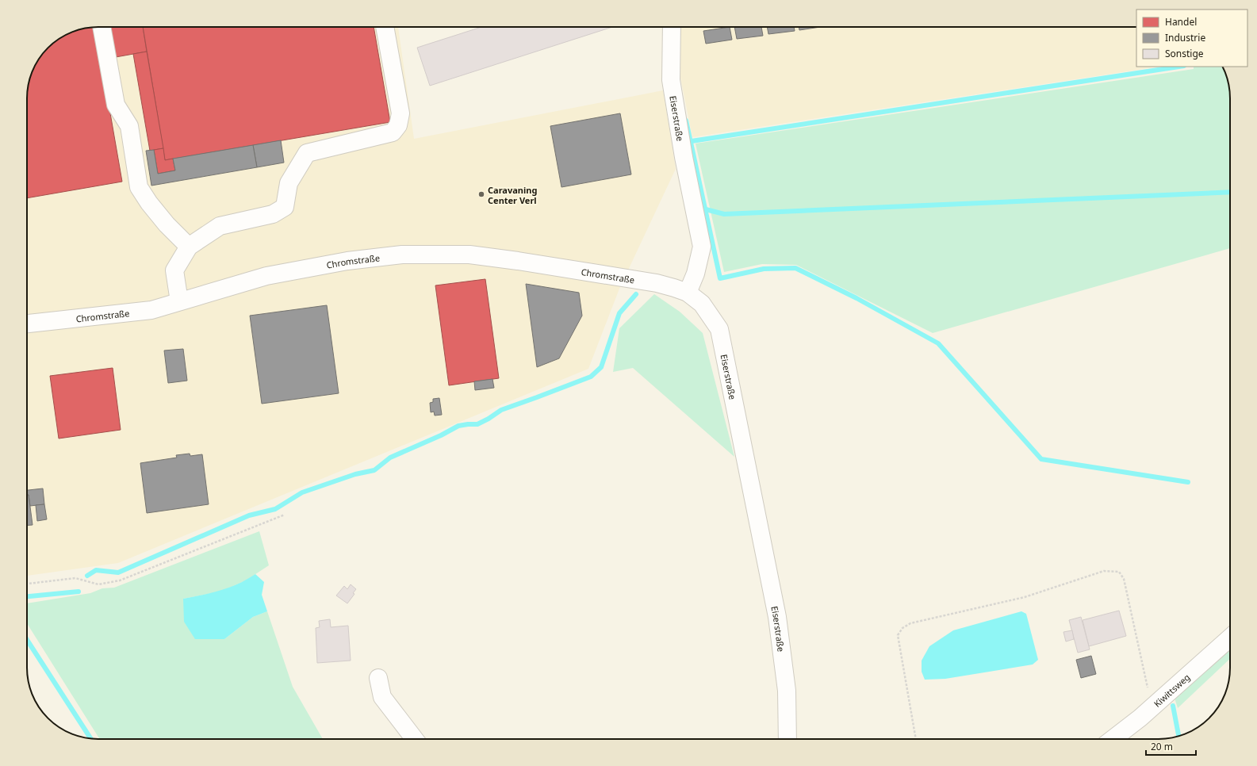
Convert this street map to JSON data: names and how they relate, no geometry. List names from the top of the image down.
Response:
{
  "streets": {
    "street": ["Eiserstraße", "Chromstraße", "Kiwittsweg"]
  },
  "crossings": [
    ["Eiserstraße", "Chromstraße"]
  ],
  "places": ["Caravaning Center Verl"],
  "legend": ["Handel", "Industrie", "Sonstige"],
  "scale_bar": "20 m"
}
